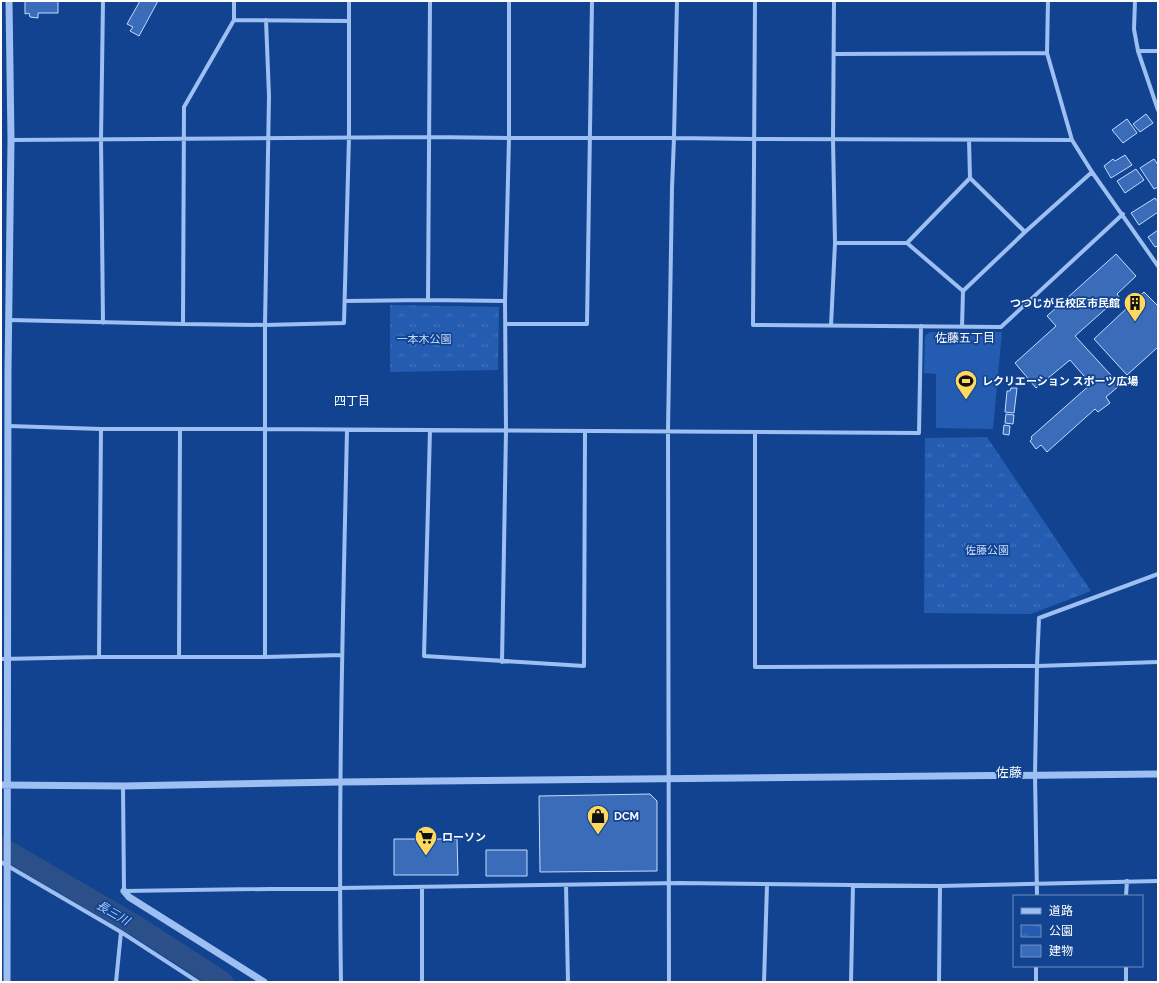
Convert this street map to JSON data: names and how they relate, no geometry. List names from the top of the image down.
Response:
{
  "districts": ["佐藤五丁目", "四丁目", "佐藤"],
  "water": ["長三川"],
  "parks": ["一本木公園", "佐藤公園"],
  "places": {
    "building": ["つつじが丘校区市民館"],
    "sports": ["レクリエーション スポーツ広場"],
    "shop": ["DCM"],
    "supermarket": ["ローソン"]
  },
  "legend": ["道路", "公園", "建物"]
}
